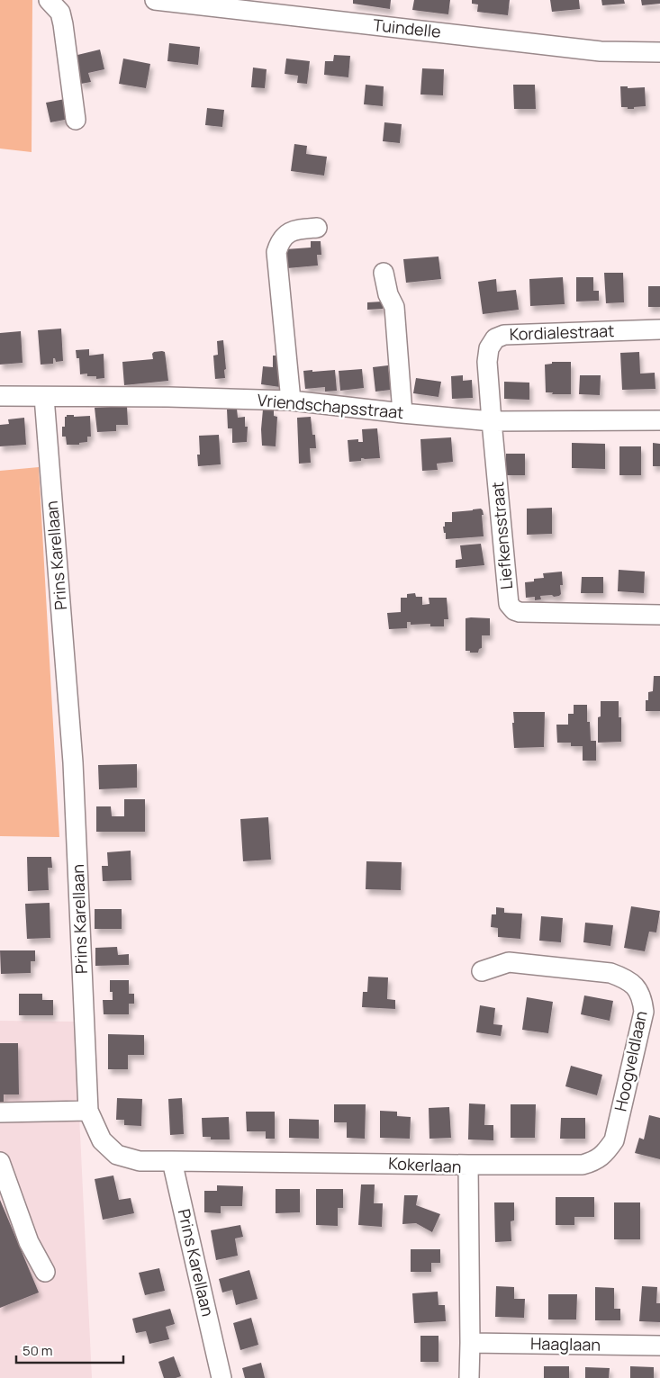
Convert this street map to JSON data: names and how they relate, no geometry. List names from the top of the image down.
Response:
{
  "streets": {
    "street": [
      "Tuindelle",
      "Kordialestraat",
      "Vriendschapsstraat",
      "Liefkensstraat",
      "Prins Karellaan",
      "Hoogveldlaan",
      "Kokerlaan",
      "Haaglaan"
    ]
  },
  "crossings": [
    ["Kordialestraat", "Vriendschapsstraat"],
    ["Kordialestraat", "Liefkensstraat"],
    ["Vriendschapsstraat", "Liefkensstraat"],
    ["Vriendschapsstraat", "Prins Karellaan"],
    ["Prins Karellaan", "Kokerlaan"],
    ["Hoogveldlaan", "Kokerlaan"],
    ["Kokerlaan", "Haaglaan"]
  ],
  "scale_bar": "50 m"
}
